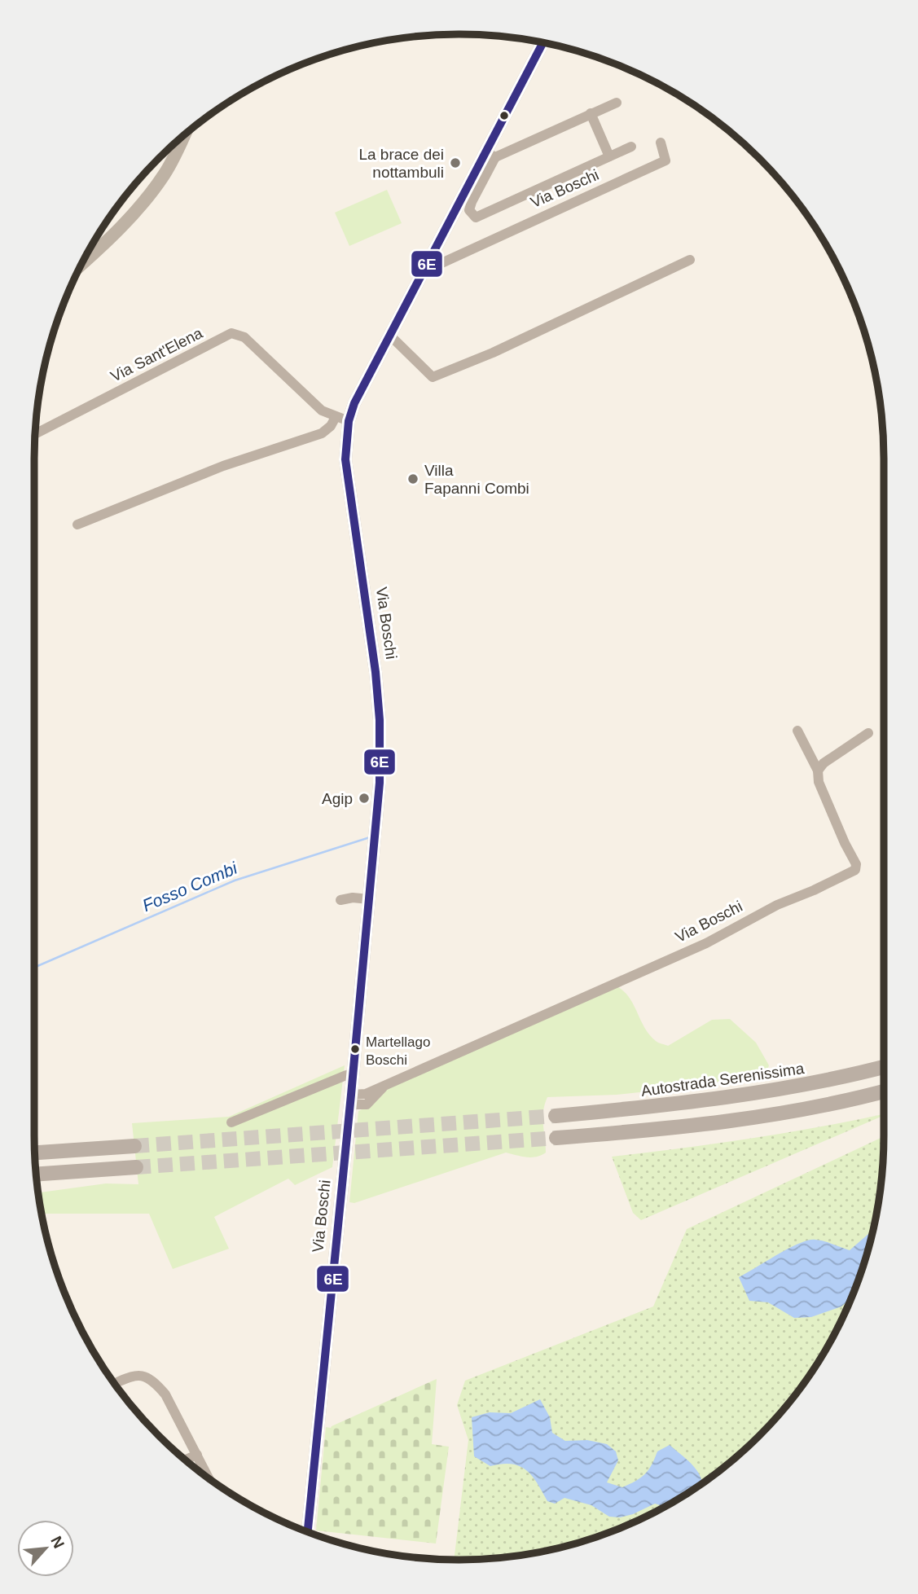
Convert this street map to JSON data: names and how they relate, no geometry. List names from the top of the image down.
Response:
{
  "streets": {
    "highway": ["Autostrada Serenissima"],
    "main road": ["Via Boschi"],
    "street": ["Via Sant'Elena"]
  },
  "water": ["Fosso Combi"],
  "places": [
    "La brace dei nottambuli",
    "Villa Fapanni Combi",
    "Agip",
    "Martellago Boschi"
  ],
  "lines": ["transit line 6E"],
  "north": "top right"
}
